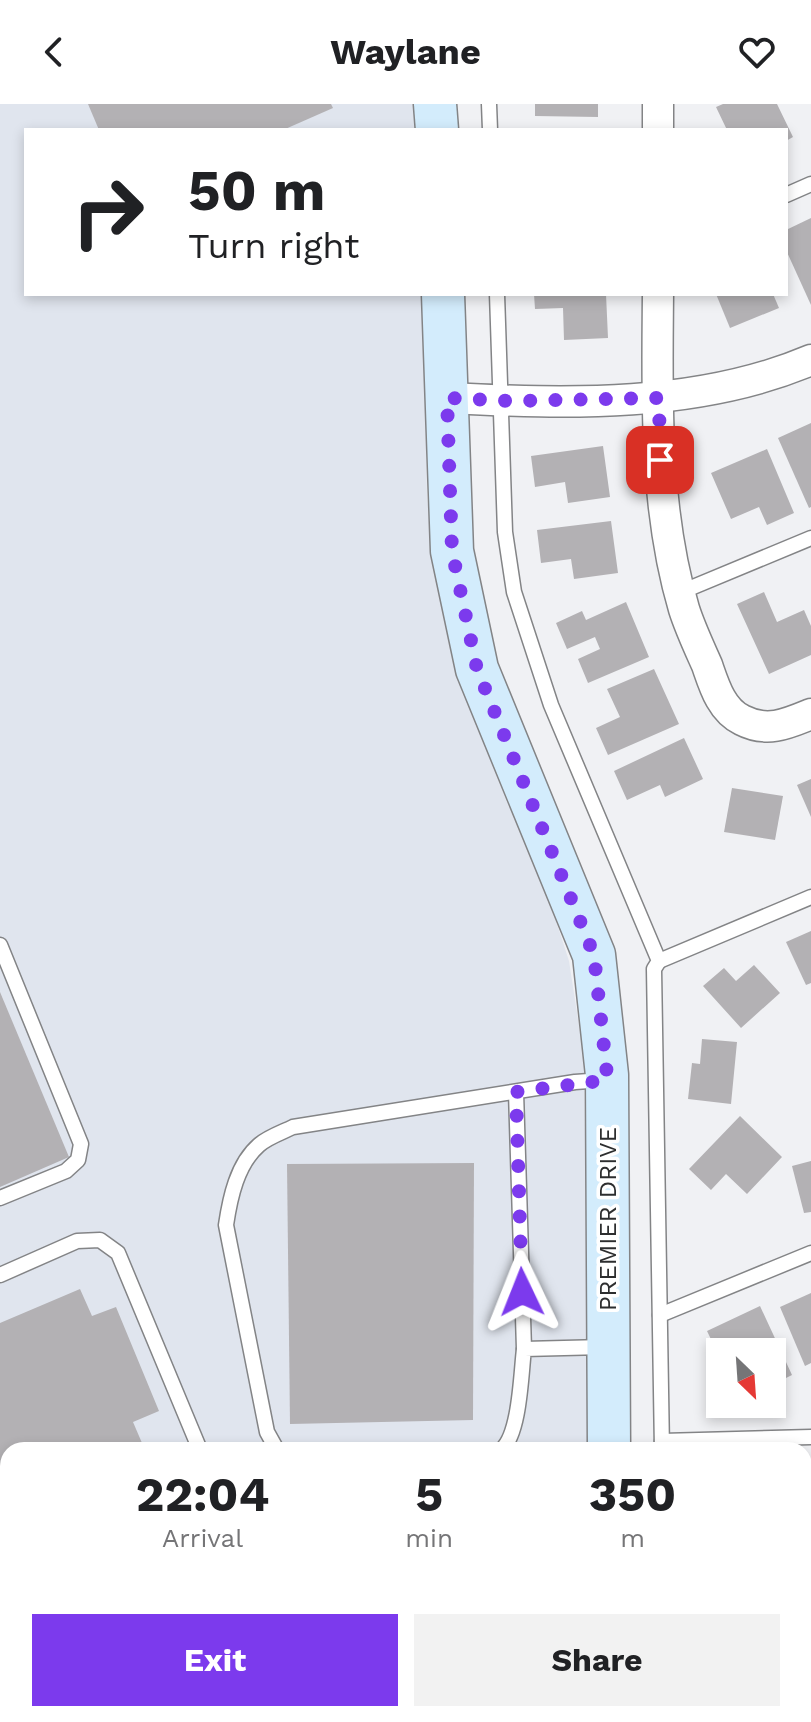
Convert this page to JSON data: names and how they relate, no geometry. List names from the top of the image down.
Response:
{
  "streets": {
    "street": ["PREMIER DRIVE"]
  },
  "north": "bottom right",
  "page": {
    "header": "Waylane",
    "turn": ["50 m", "Turn right"],
    "eta": [
      "22:04",
      "Arrival",
      "5",
      "min",
      "350",
      "m"
    ],
    "buttons": ["Exit", "Share"]
  }
}
